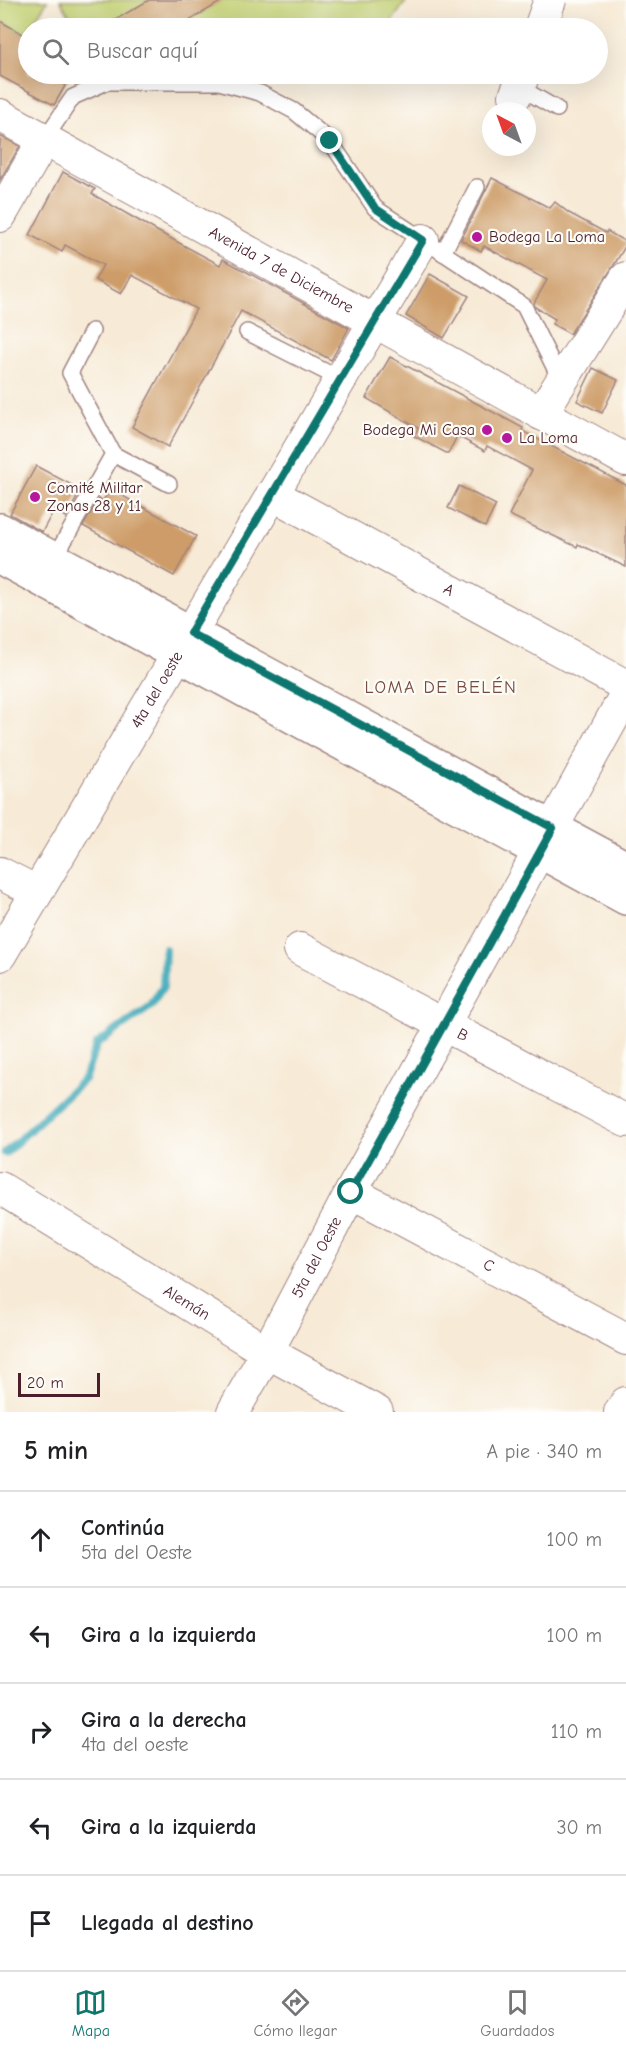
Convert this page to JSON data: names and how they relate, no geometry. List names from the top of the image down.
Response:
{
  "streets": {
    "street": [
      "Avenida 7 de Diciembre",
      "A",
      "4ta del oeste",
      "B",
      "5ta del Oeste",
      "C",
      "Alemán"
    ]
  },
  "crossings": [
    ["Avenida 7 de Diciembre", "4ta del oeste"],
    ["A", "4ta del oeste"],
    ["B", "5ta del Oeste"],
    ["5ta del Oeste", "C"],
    ["5ta del Oeste", "Alemán"]
  ],
  "districts": ["LOMA DE BELÉN"],
  "places": [
    "Bodega La Loma",
    "Bodega Mi Casa",
    "La Loma",
    "Comité Militar Zonas 28 y 11"
  ],
  "scale_bar": "20 m",
  "north": "top left",
  "page": {
    "search": "Buscar aquí",
    "scale": "20 m",
    "heading": ["5 min", "A pie · 340 m"],
    "list": [
      ["Continúa", "5ta del Oeste", "100 m"],
      ["Gira a la izquierda", "100 m"],
      ["Gira a la derecha", "4ta del oeste", "110 m"],
      ["Gira a la izquierda", "30 m"],
      "Llegada al destino"
    ],
    "nav": ["Mapa", "Cómo llegar", "Guardados"]
  }
}
